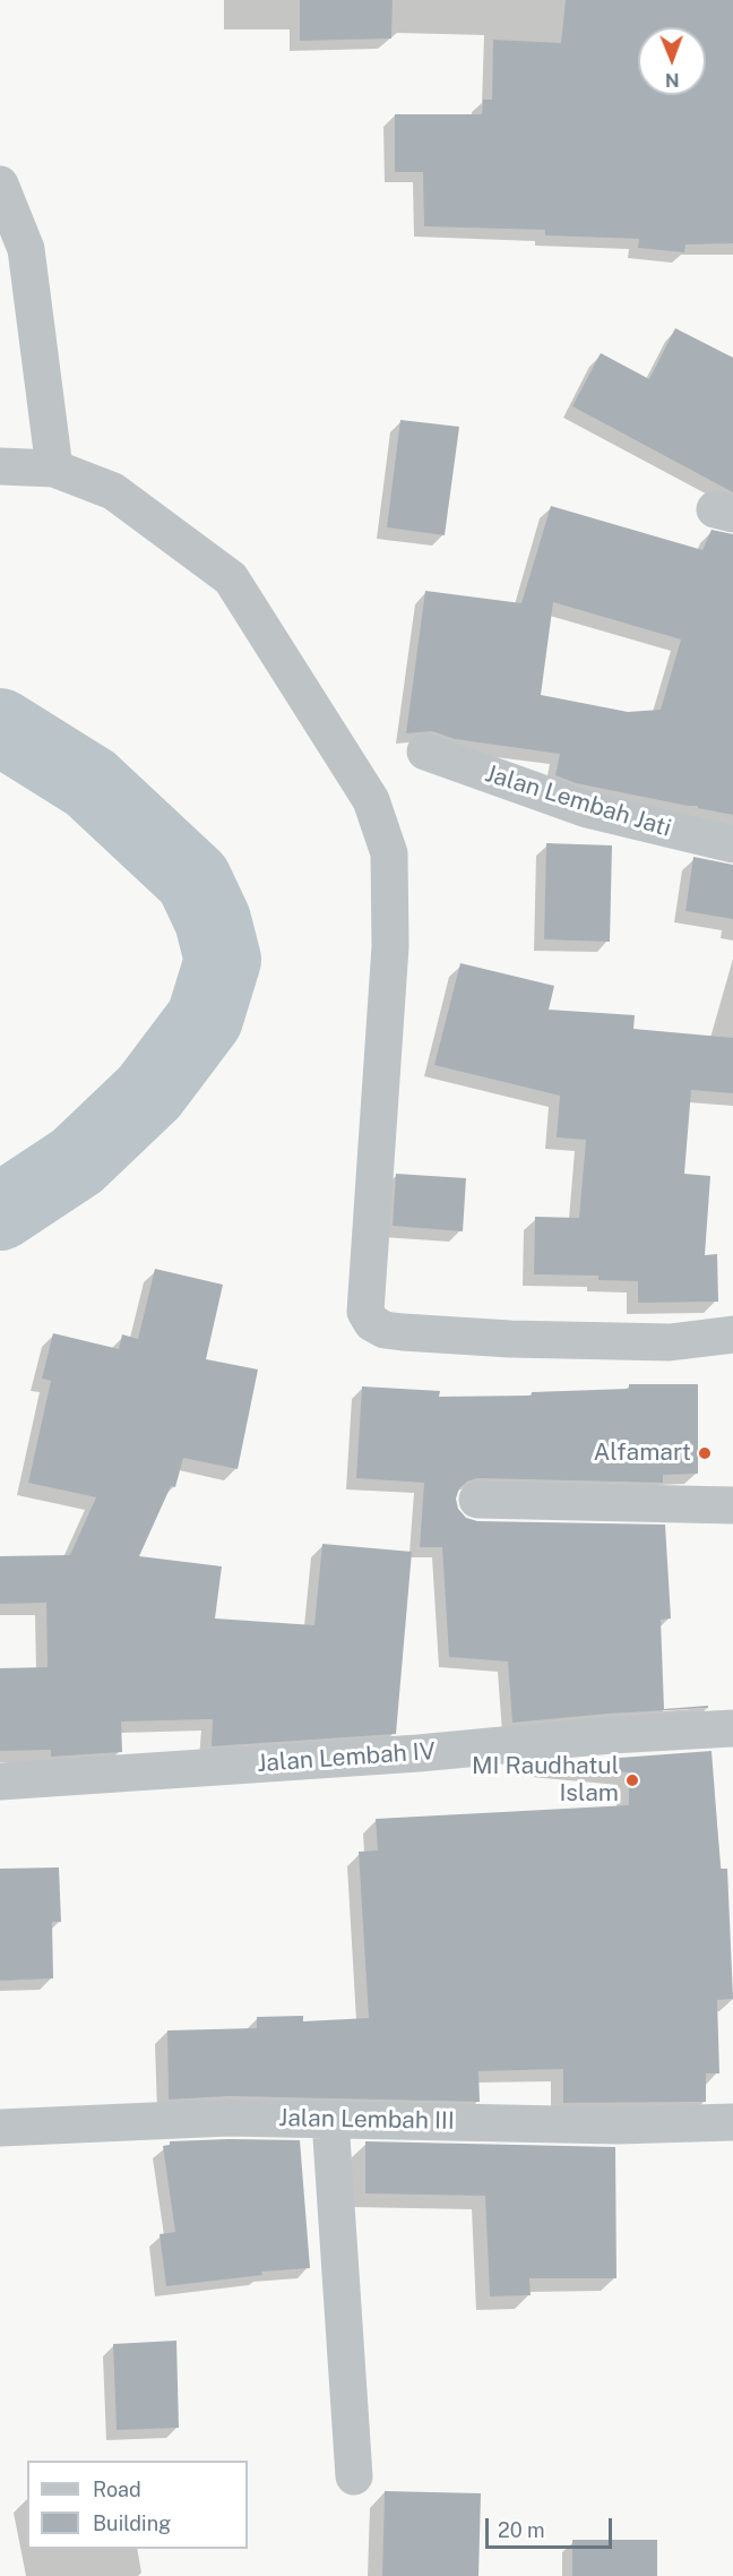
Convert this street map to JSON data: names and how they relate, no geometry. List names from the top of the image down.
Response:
{
  "streets": {
    "street": ["Jalan Lembah Jati", "Jalan Lembah IV", "Jalan Lembah III"]
  },
  "places": ["Alfamart", "MI Raudhatul Islam"],
  "legend": ["Road", "Building"],
  "scale_bar": "20 m",
  "north": "bottom"
}
